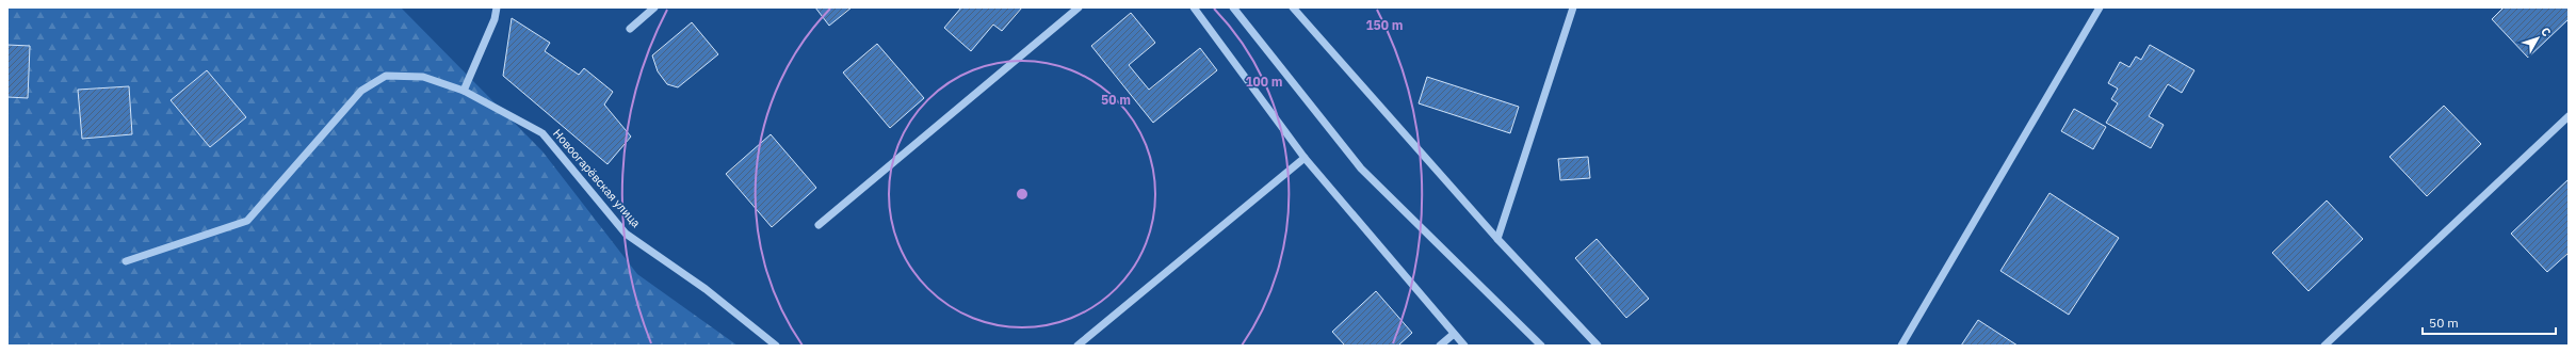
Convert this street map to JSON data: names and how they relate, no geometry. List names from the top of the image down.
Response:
{
  "streets": {
    "street": ["Новоогарёвская улица"]
  },
  "scale_bar": "50 m",
  "north": "top right",
  "rings": ["150 m", "100 m", "50 m"]
}
